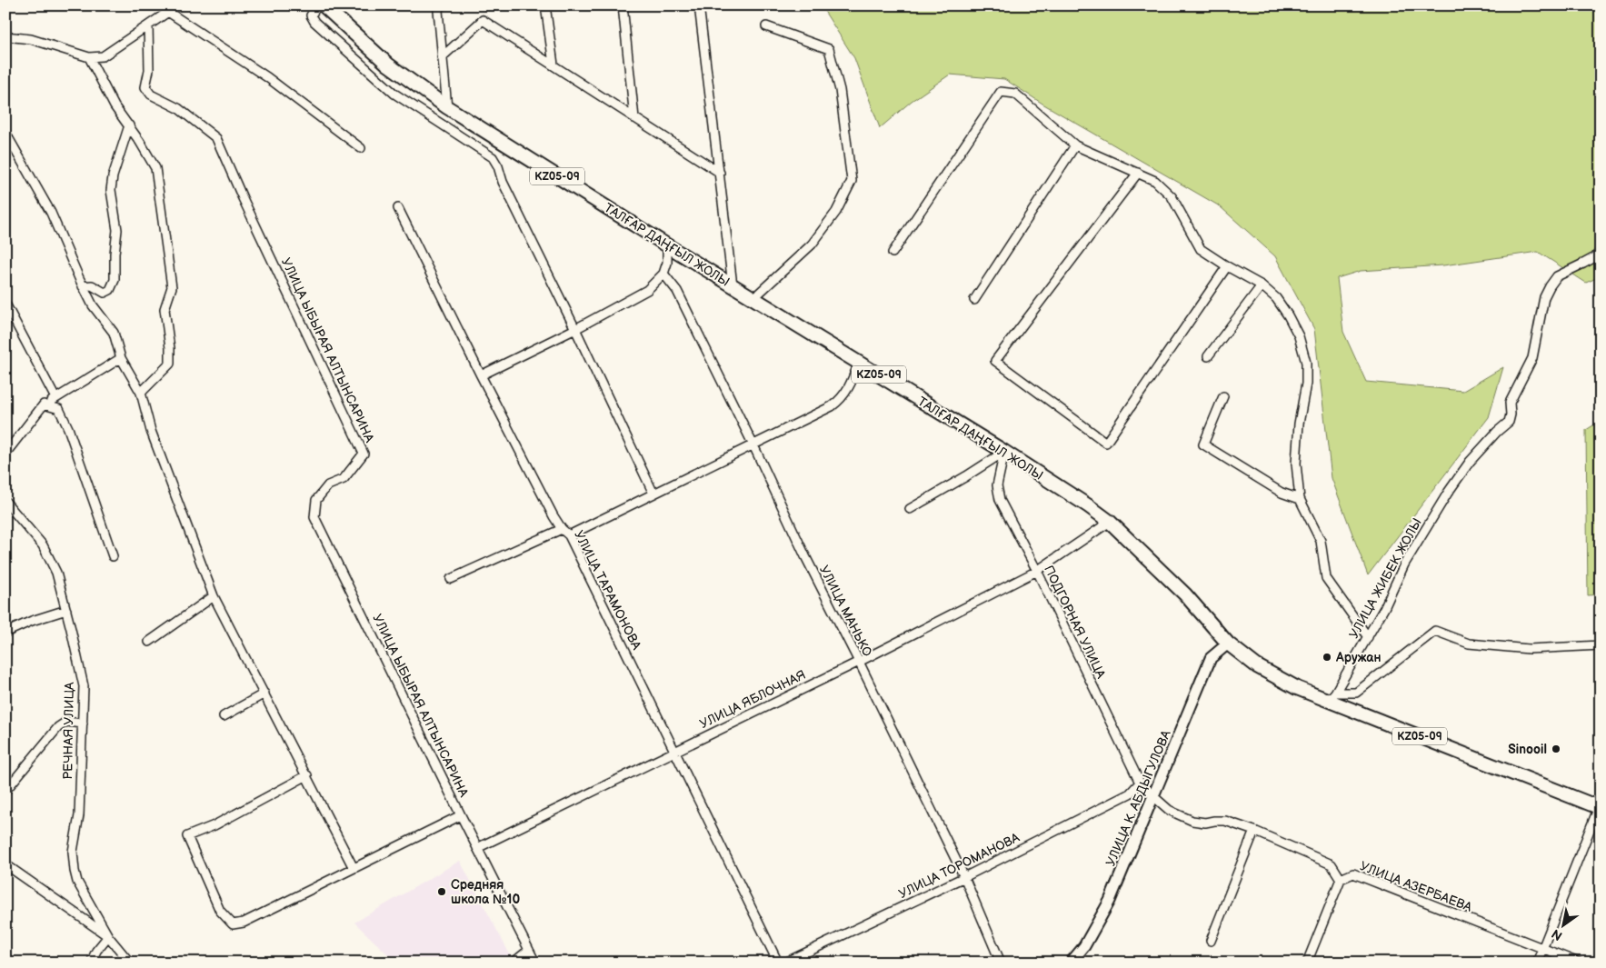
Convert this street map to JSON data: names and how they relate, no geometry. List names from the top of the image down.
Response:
{
  "streets": {
    "main road": ["KZ05-09", "ТАЛҒАР ДАҢҒЫЛ ЖОЛЫ"],
    "street": [
      "УЛИЦА ЫБЫРАЯ АЛТЫНСАРИНА",
      "УЛИЦА ЖИБЕК ЖОЛЫ",
      "УЛИЦА ТАРАМОНОВА",
      "УЛИЦА МАНЬКО",
      "ПОДГОРНАЯ УЛИЦА",
      "УЛИЦА ЯБЛОЧНАЯ",
      "РЕЧНАЯ УЛИЦА",
      "УЛИЦА К. АБДЫГУЛОВА",
      "УЛИЦА ТОРОМАНОВА",
      "УЛИЦА АЗЕРБАЕВА"
    ]
  },
  "crossings": [
    ["ТАЛҒАР ДАҢҒЫЛ ЖОЛЫ", "УЛИЦА ЖИБЕК ЖОЛЫ"],
    ["ТАЛҒАР ДАҢҒЫЛ ЖОЛЫ", "ПОДГОРНАЯ УЛИЦА"],
    ["ТАЛҒАР ДАҢҒЫЛ ЖОЛЫ", "УЛИЦА ЯБЛОЧНАЯ"],
    ["ТАЛҒАР ДАҢҒЫЛ ЖОЛЫ", "УЛИЦА К. АБДЫГУЛОВА"],
    ["УЛИЦА ЫБЫРАЯ АЛТЫНСАРИНА", "УЛИЦА ЯБЛОЧНАЯ"],
    ["УЛИЦА ТАРАМОНОВА", "УЛИЦА ЯБЛОЧНАЯ"],
    ["УЛИЦА МАНЬКО", "УЛИЦА ЯБЛОЧНАЯ"],
    ["УЛИЦА МАНЬКО", "УЛИЦА ТОРОМАНОВА"],
    ["ПОДГОРНАЯ УЛИЦА", "УЛИЦА ЯБЛОЧНАЯ"],
    ["ПОДГОРНАЯ УЛИЦА", "УЛИЦА К. АБДЫГУЛОВА"],
    ["ПОДГОРНАЯ УЛИЦА", "УЛИЦА ТОРОМАНОВА"],
    ["ПОДГОРНАЯ УЛИЦА", "УЛИЦА АЗЕРБАЕВА"],
    ["УЛИЦА К. АБДЫГУЛОВА", "УЛИЦА АЗЕРБАЕВА"]
  ],
  "places": ["Аружан", "Sinooil", "Средняя школа №10"],
  "north": "bottom left"
}
